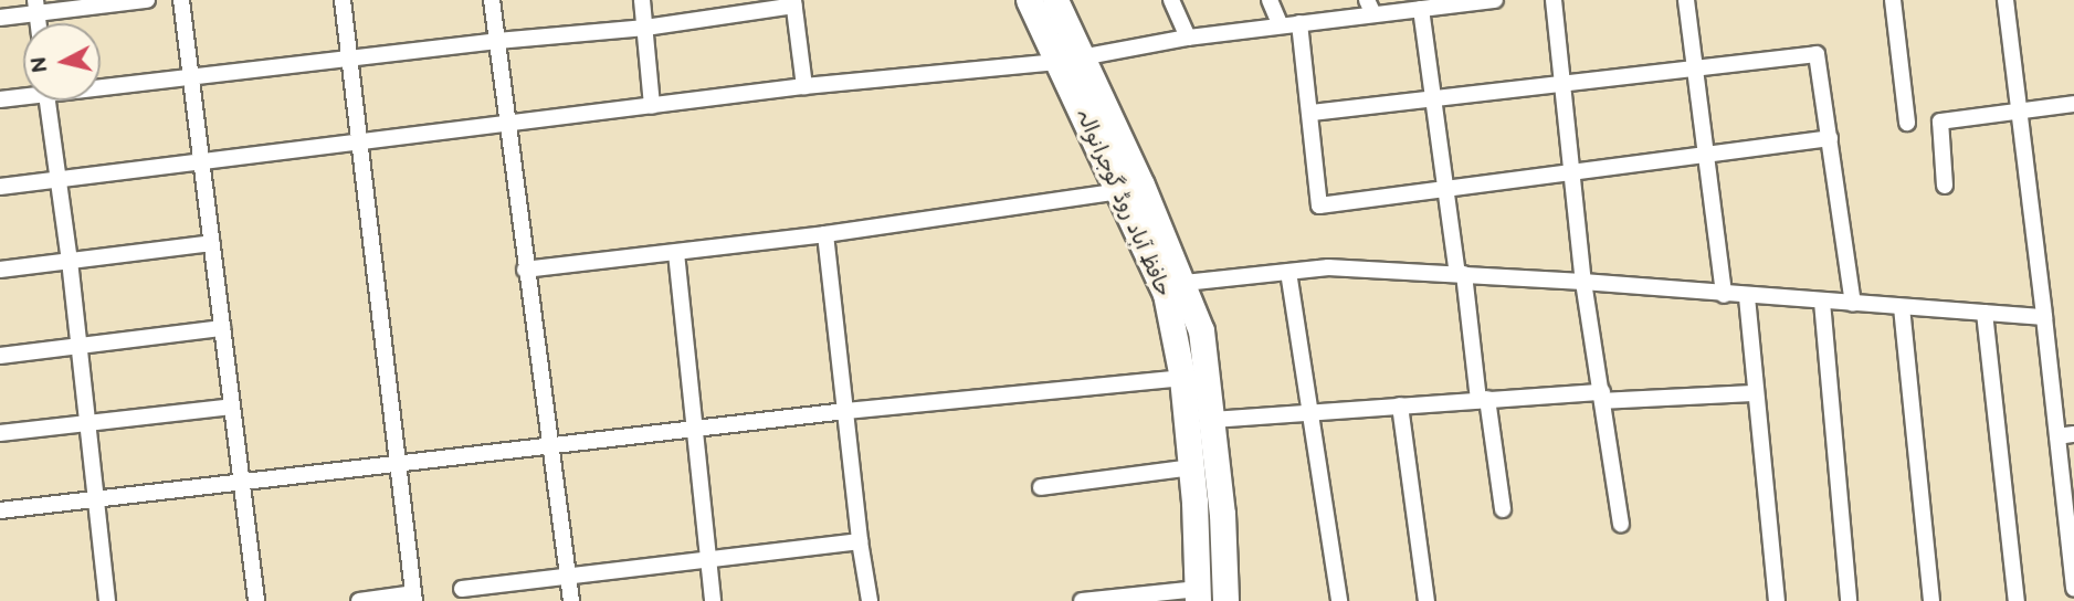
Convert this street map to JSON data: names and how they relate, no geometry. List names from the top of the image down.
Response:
{
  "streets": {
    "main road": ["حافظ آباد روڈ گوجرانوالہ"]
  },
  "north": "left"
}
